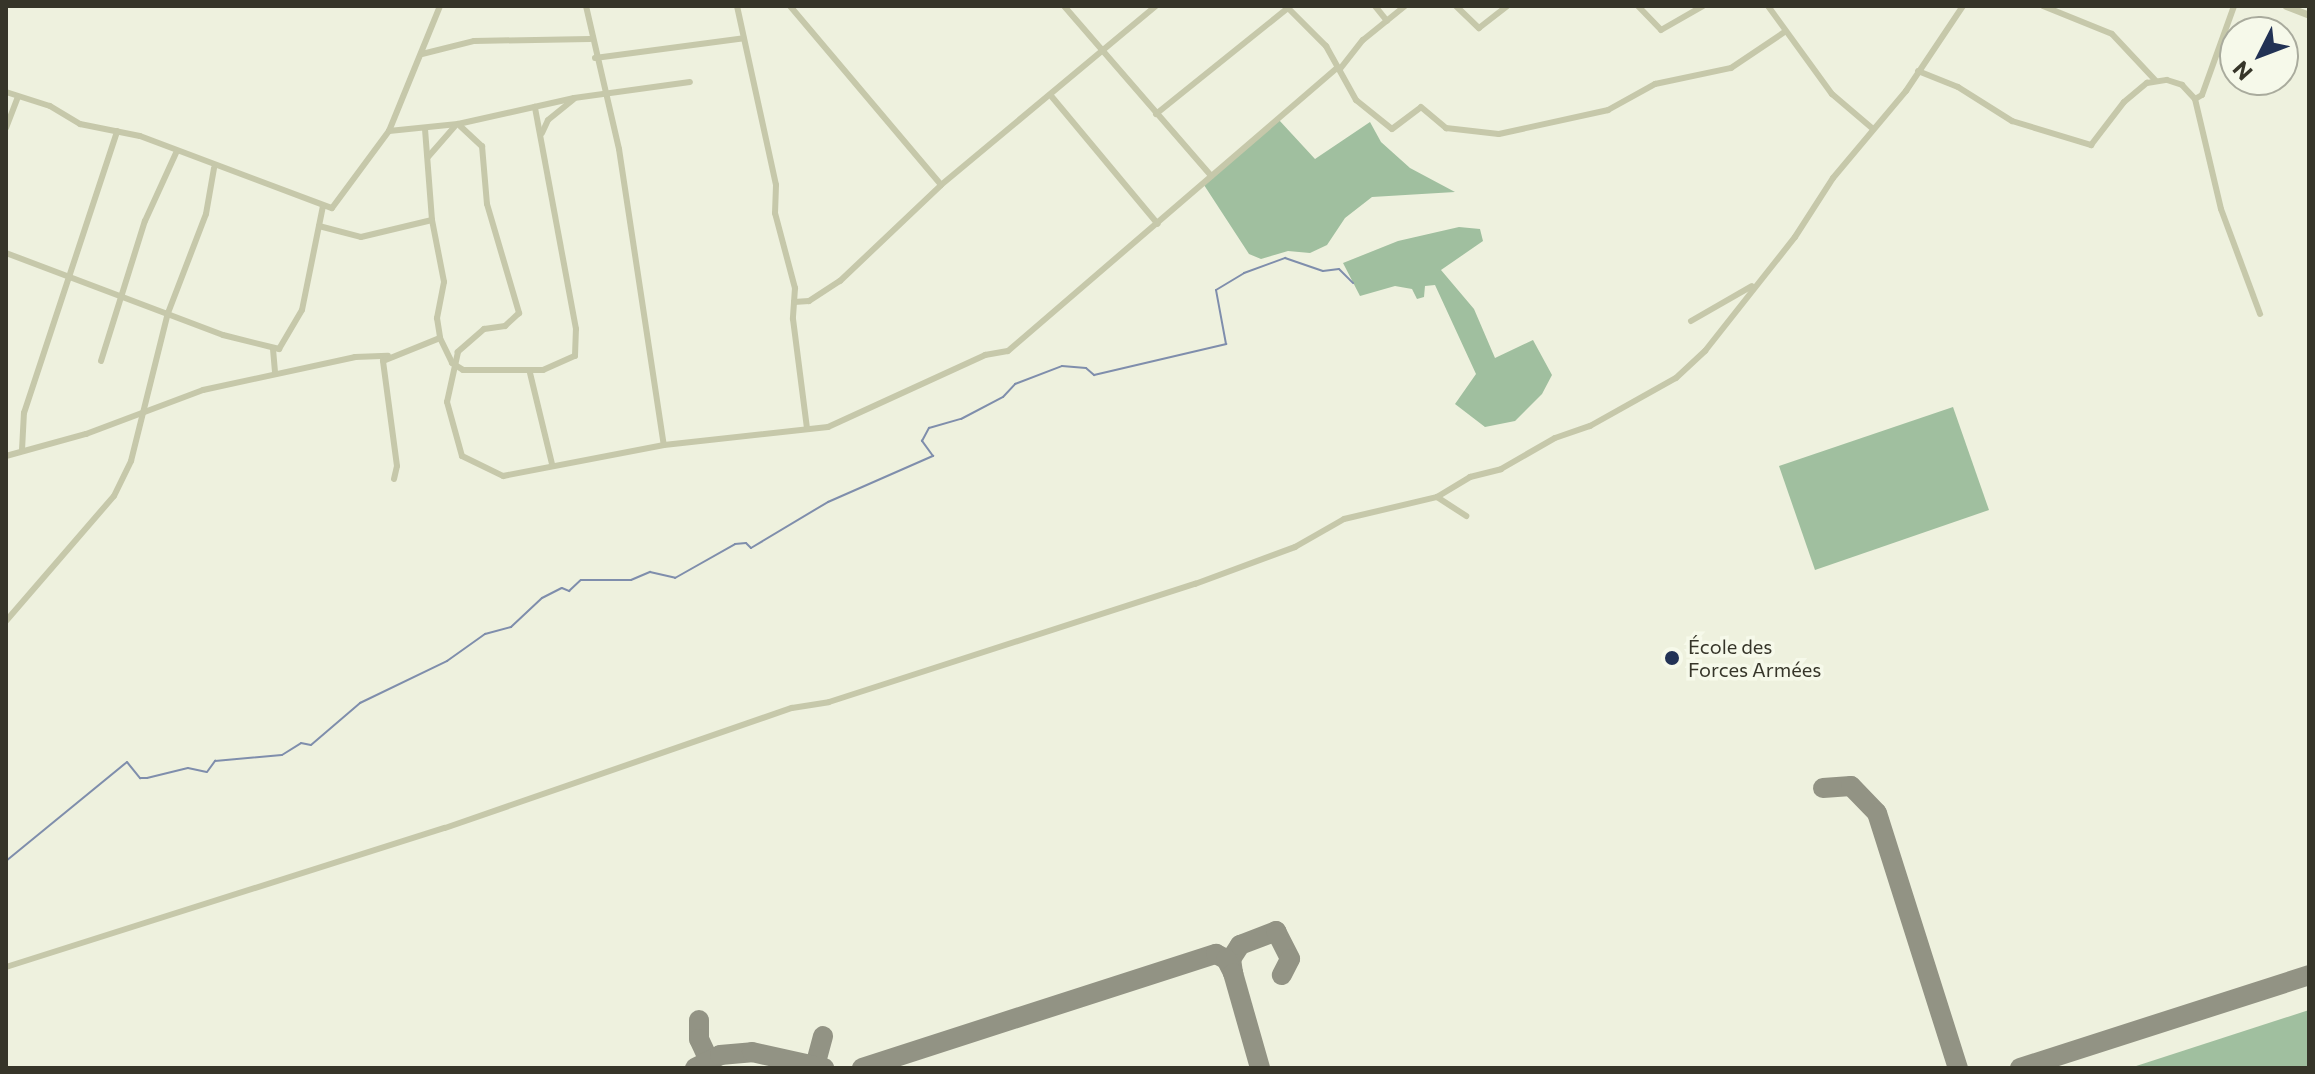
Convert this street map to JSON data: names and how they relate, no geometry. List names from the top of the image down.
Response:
{
  "places": ["École des Forces Armées"],
  "north": "bottom left"
}
